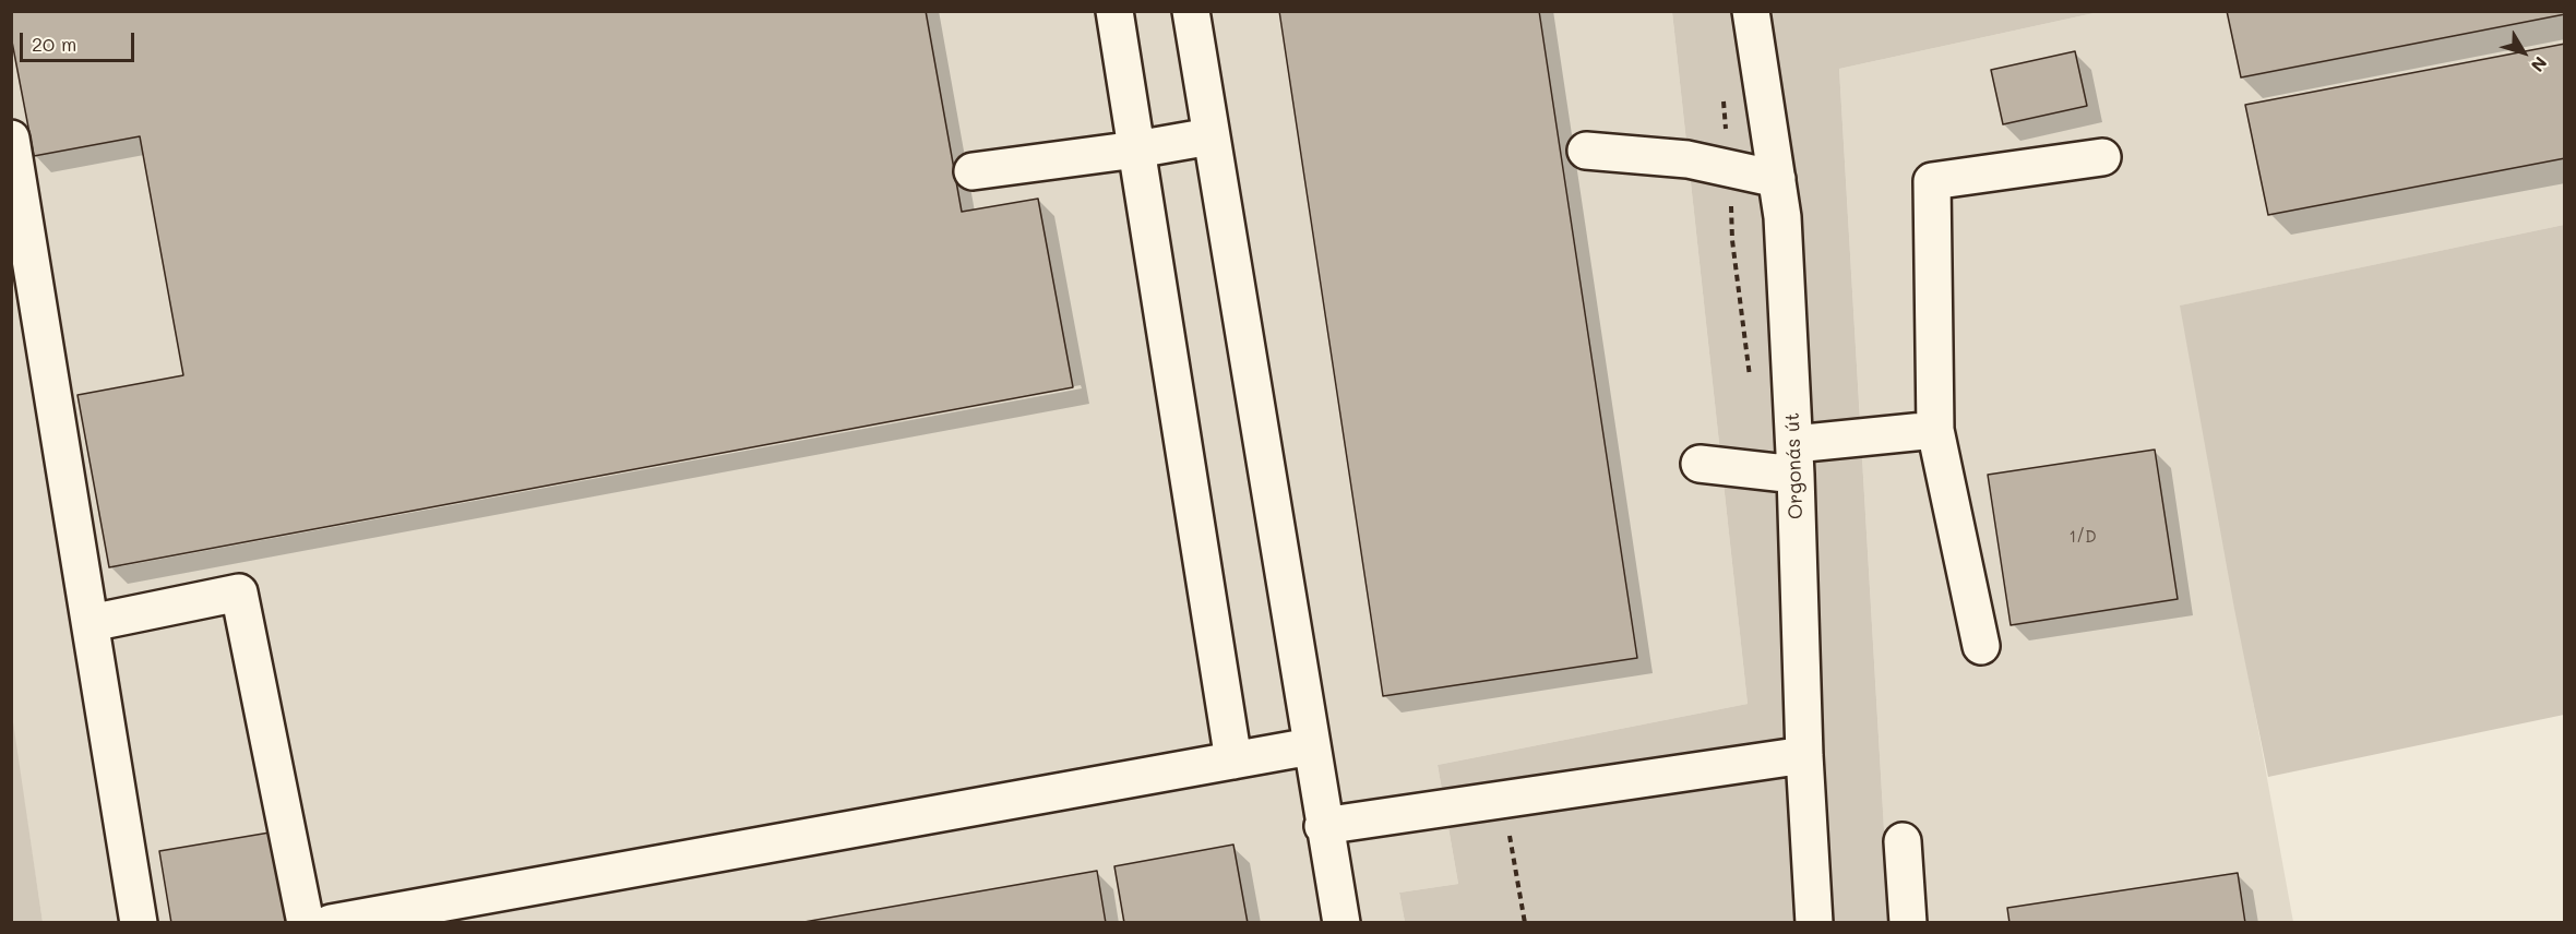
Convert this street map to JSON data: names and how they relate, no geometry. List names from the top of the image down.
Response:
{
  "streets": {
    "street": ["Orgonás út"]
  },
  "house_numbers": ["1/D"],
  "scale_bar": "20 m",
  "north": "bottom right"
}
